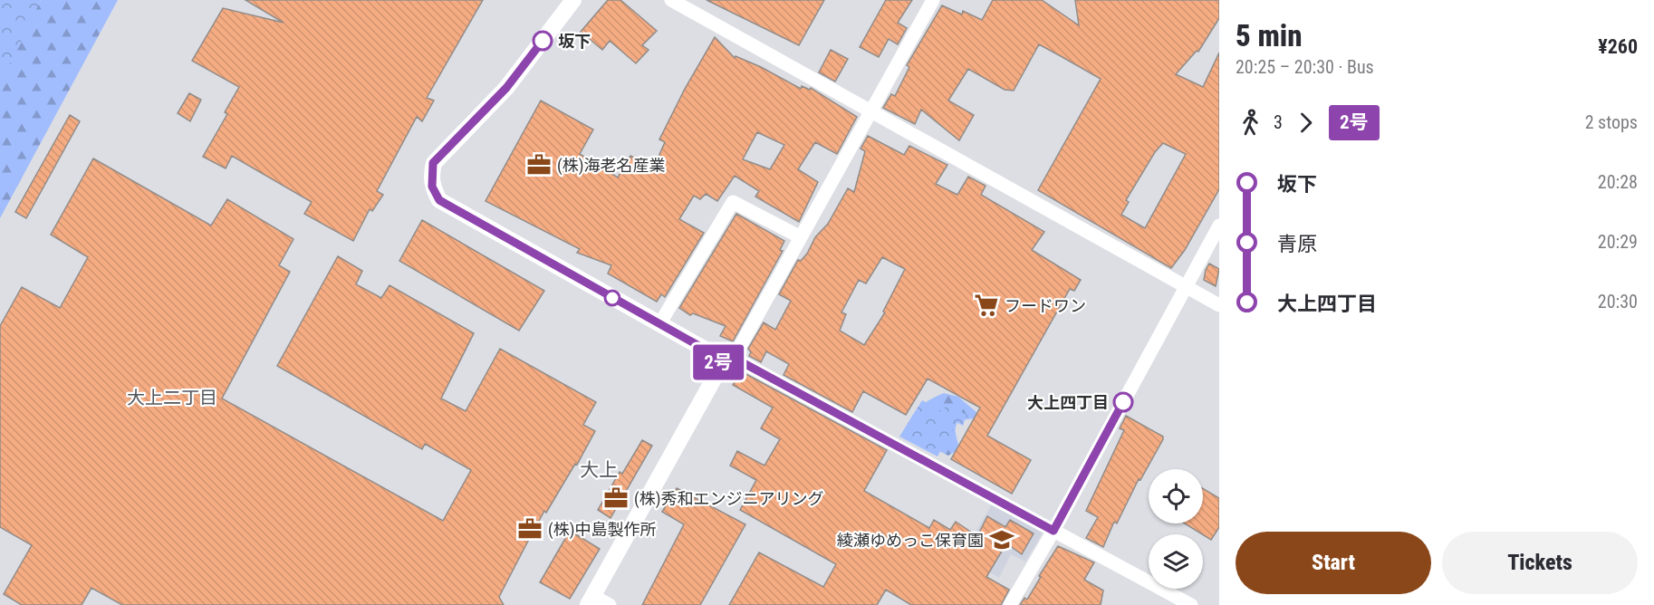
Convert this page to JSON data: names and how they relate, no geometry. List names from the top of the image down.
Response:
{
  "districts": ["大上二丁目", "大上"],
  "places": {
    "other": ["坂下", "大上四丁目"],
    "office": ["(株)海老名産業", "(株)秀和エンジニアリング", "(株)中島製作所"],
    "supermarket": ["フードワン"],
    "school or university": ["綾瀬ゆめっこ保育園"]
  },
  "lines": ["bus line 2号"],
  "page": {
    "on_map": "2号",
    "heading": ["5 min", "20:25 – 20:30 · Bus", "¥260"],
    "legs": ["3", "2号", "2 stops"],
    "list": [
      {
        "name": "坂下",
        "value": "20:28"
      },
      {
        "name": "青原",
        "value": "20:29"
      },
      {
        "name": "大上四丁目",
        "value": "20:30"
      }
    ],
    "buttons": ["Start", "Tickets"]
  }
}
